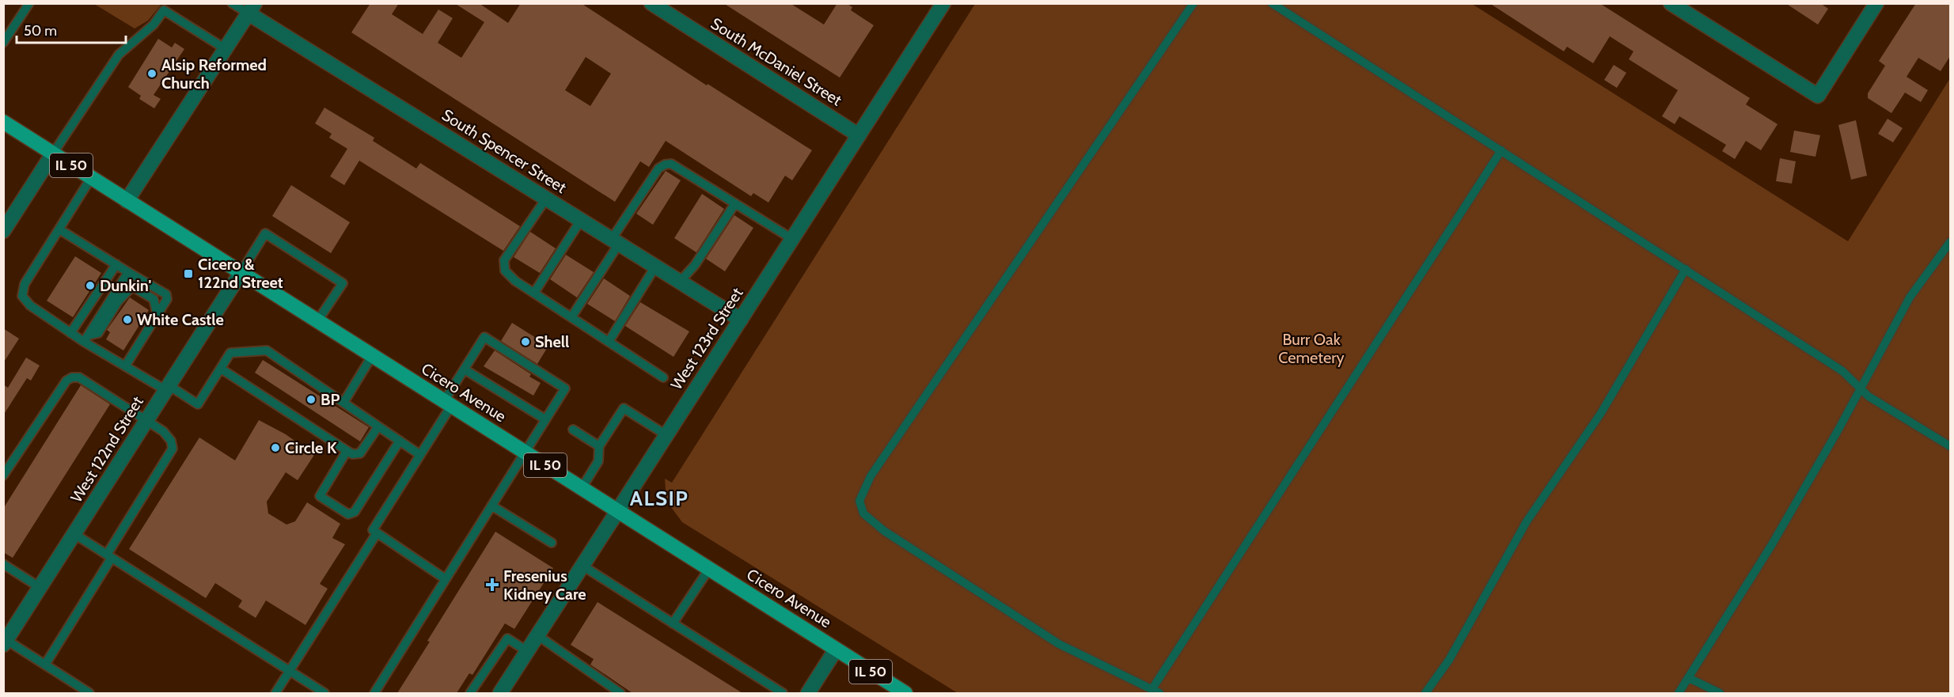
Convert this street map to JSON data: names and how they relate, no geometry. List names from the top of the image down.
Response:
{
  "streets": {
    "main road": ["IL 50", "Cicero Avenue"],
    "street": [
      "South McDaniel Street",
      "South Spencer Street",
      "West 123rd Street",
      "West 122nd Street"
    ]
  },
  "crossings": [
    ["South McDaniel Street", "West 123rd Street"],
    ["South Spencer Street", "West 123rd Street"],
    ["West 123rd Street", "Cicero Avenue"],
    ["Cicero Avenue", "West 122nd Street"]
  ],
  "districts": ["ALSIP"],
  "parks": ["Burr Oak Cemetery"],
  "places": {
    "other": [
      "Alsip Reformed Church",
      "Dunkin'",
      "White Castle",
      "Shell",
      "BP",
      "Circle K"
    ],
    "transit": ["Cicero & 122nd Street"],
    "health": ["Fresenius Kidney Care"]
  },
  "scale_bar": "50 m"
}
